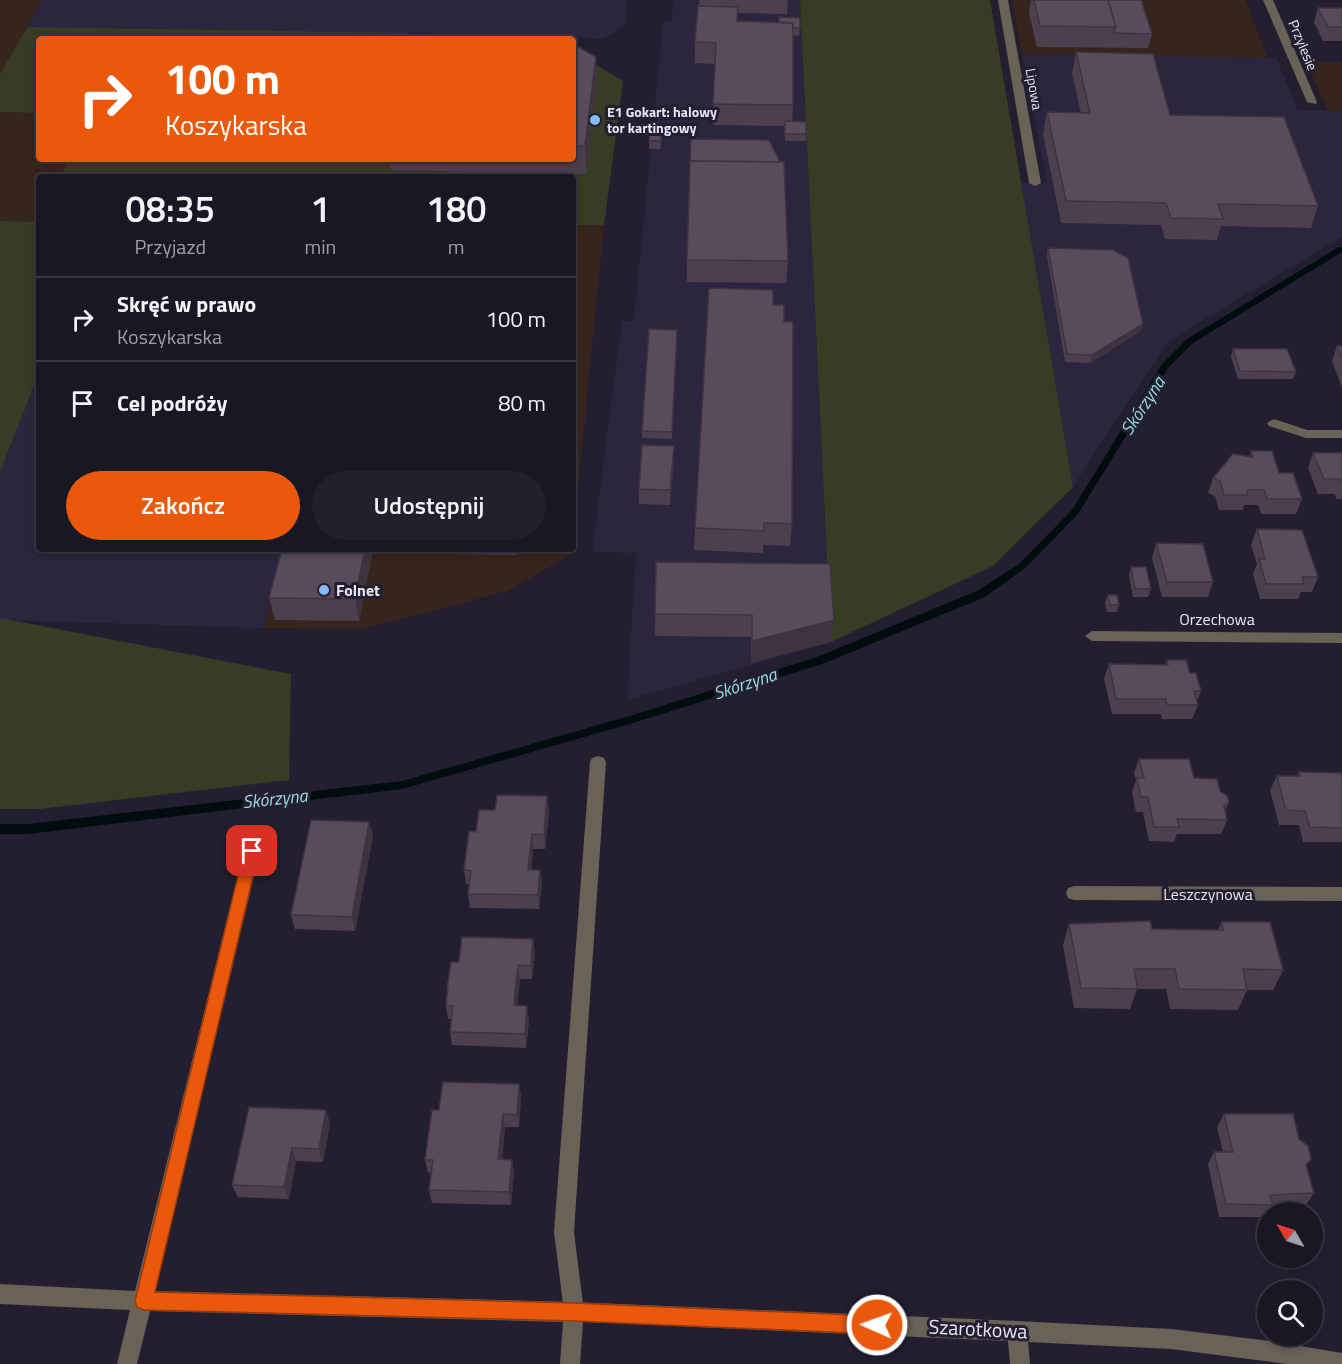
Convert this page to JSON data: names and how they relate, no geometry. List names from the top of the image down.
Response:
{
  "streets": {
    "street": [
      "Przylesie",
      "Lipowa",
      "Orzechowa",
      "Leszczynowa",
      "Szarotkowa"
    ]
  },
  "water": ["Skórzyna"],
  "places": ["E1 Gokart: halowy tor kartingowy", "Folnet"],
  "north": "top left",
  "page": {
    "turn": ["100 m", "Koszykarska"],
    "eta": [
      "08:35",
      "Przyjazd",
      "1",
      "min",
      "180",
      "m"
    ],
    "list": [
      {
        "name": "Skręć w prawo",
        "note": "Koszykarska",
        "value": "100 m"
      },
      {
        "name": "Cel podróży",
        "value": "80 m"
      }
    ],
    "buttons": ["Zakończ", "Udostępnij"]
  }
}
